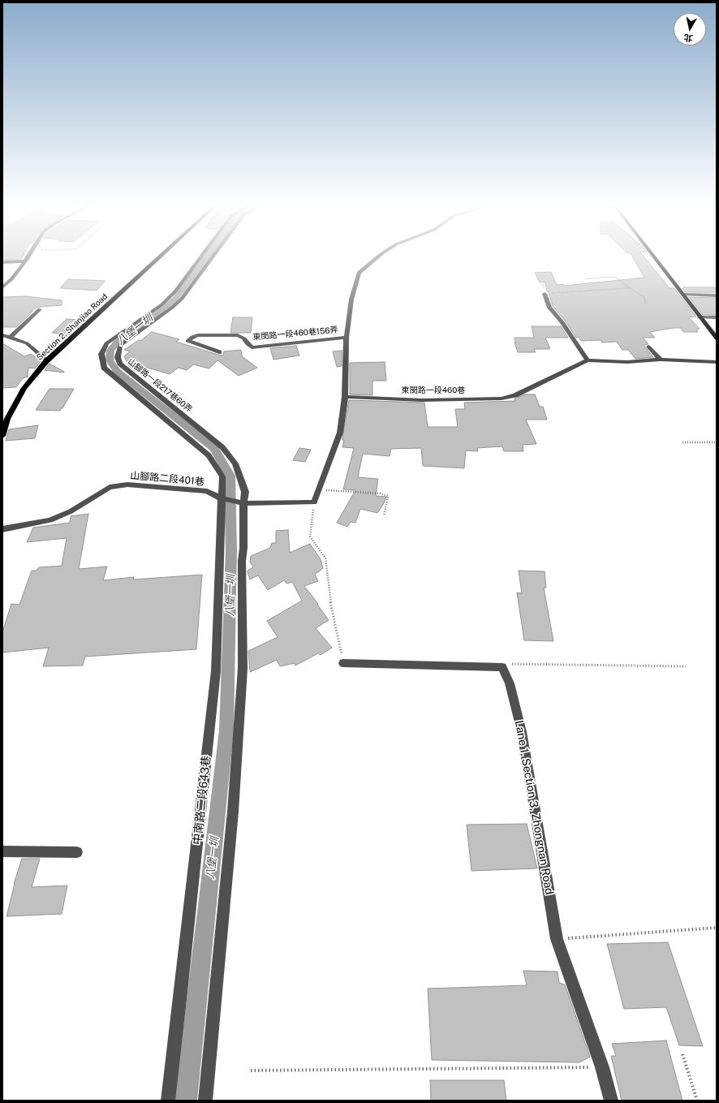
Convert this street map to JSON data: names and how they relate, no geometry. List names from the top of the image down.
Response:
{
  "streets": {
    "main road": ["Section 2, Shanjiao Road"],
    "street": [
      "東閔路一段460巷156弄",
      "山腳路一段217巷60弄",
      "東閔路一段460巷",
      "山腳路二段401巷",
      "中南路二段643巷",
      "Lane 1, Section 3, Zhongnan Road"
    ]
  },
  "crossings": [
    ["東閔路一段460巷156弄", "東閔路一段460巷"],
    ["山腳路二段401巷", "中南路二段643巷"]
  ],
  "water": ["八堡一圳"],
  "north": "bottom"
}
